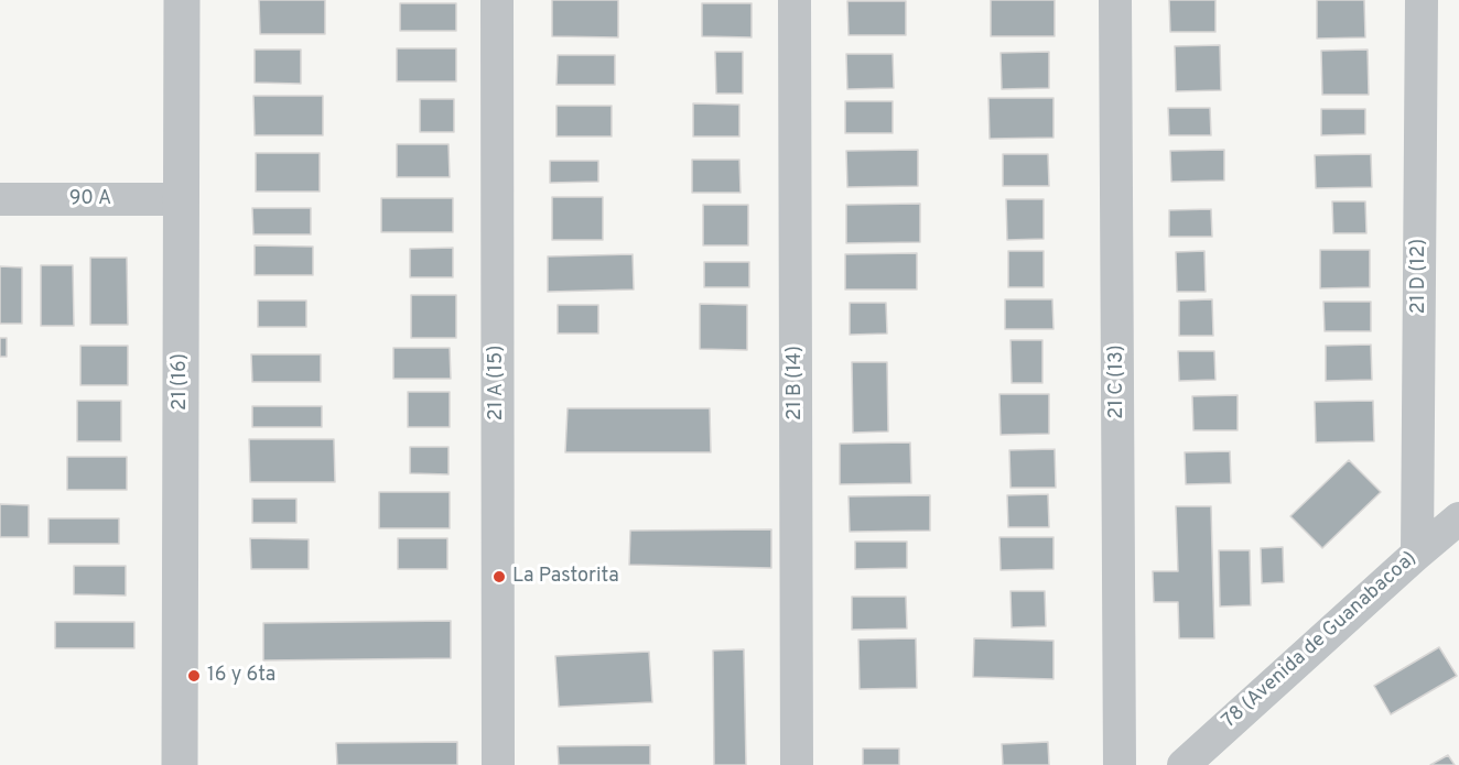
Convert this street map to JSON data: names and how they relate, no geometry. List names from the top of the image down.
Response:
{
  "streets": {
    "street": [
      "90 A",
      "21 D (12)",
      "21 (16)",
      "21 C (13)",
      "21 A (15)",
      "21 B (14)",
      "78 (Avenida de Guanabacoa)"
    ]
  },
  "crossings": [
    ["90 A", "21 (16)"],
    ["21 D (12)", "78 (Avenida de Guanabacoa)"]
  ],
  "places": ["La Pastorita", "16 y 6ta"]
}
